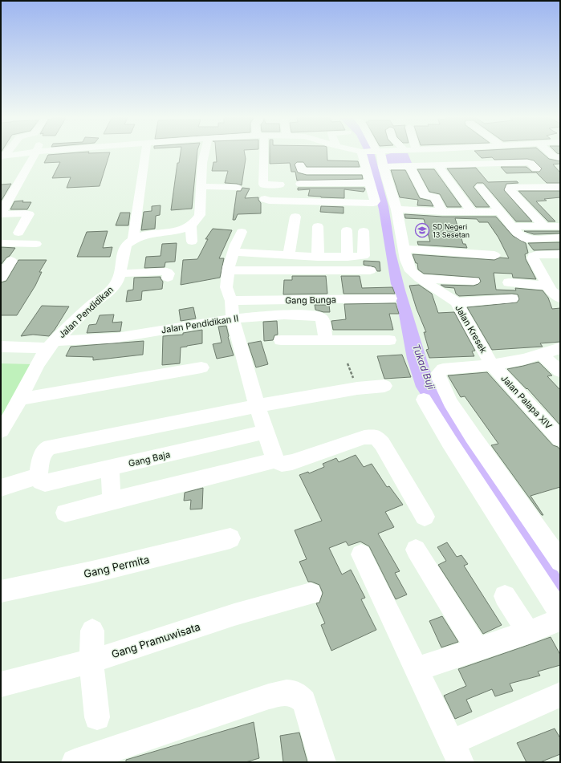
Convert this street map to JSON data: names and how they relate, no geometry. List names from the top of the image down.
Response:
{
  "streets": {
    "street": [
      "Gang Bunga",
      "Jalan Pendidikan",
      "Jalan Pendidikan II",
      "Jalan Kresek",
      "Jalan Palapa XIV",
      "Gang Baja",
      "Gang Permita",
      "Gang Pramuwisata"
    ]
  },
  "crossings": [
    ["Jalan Pendidikan", "Jalan Pendidikan II"],
    ["Jalan Kresek", "Jalan Palapa XIV"]
  ],
  "water": ["Tukad Buji"],
  "places": {
    "school or university": ["SD Negeri 13 Sesetan"]
  }
}
